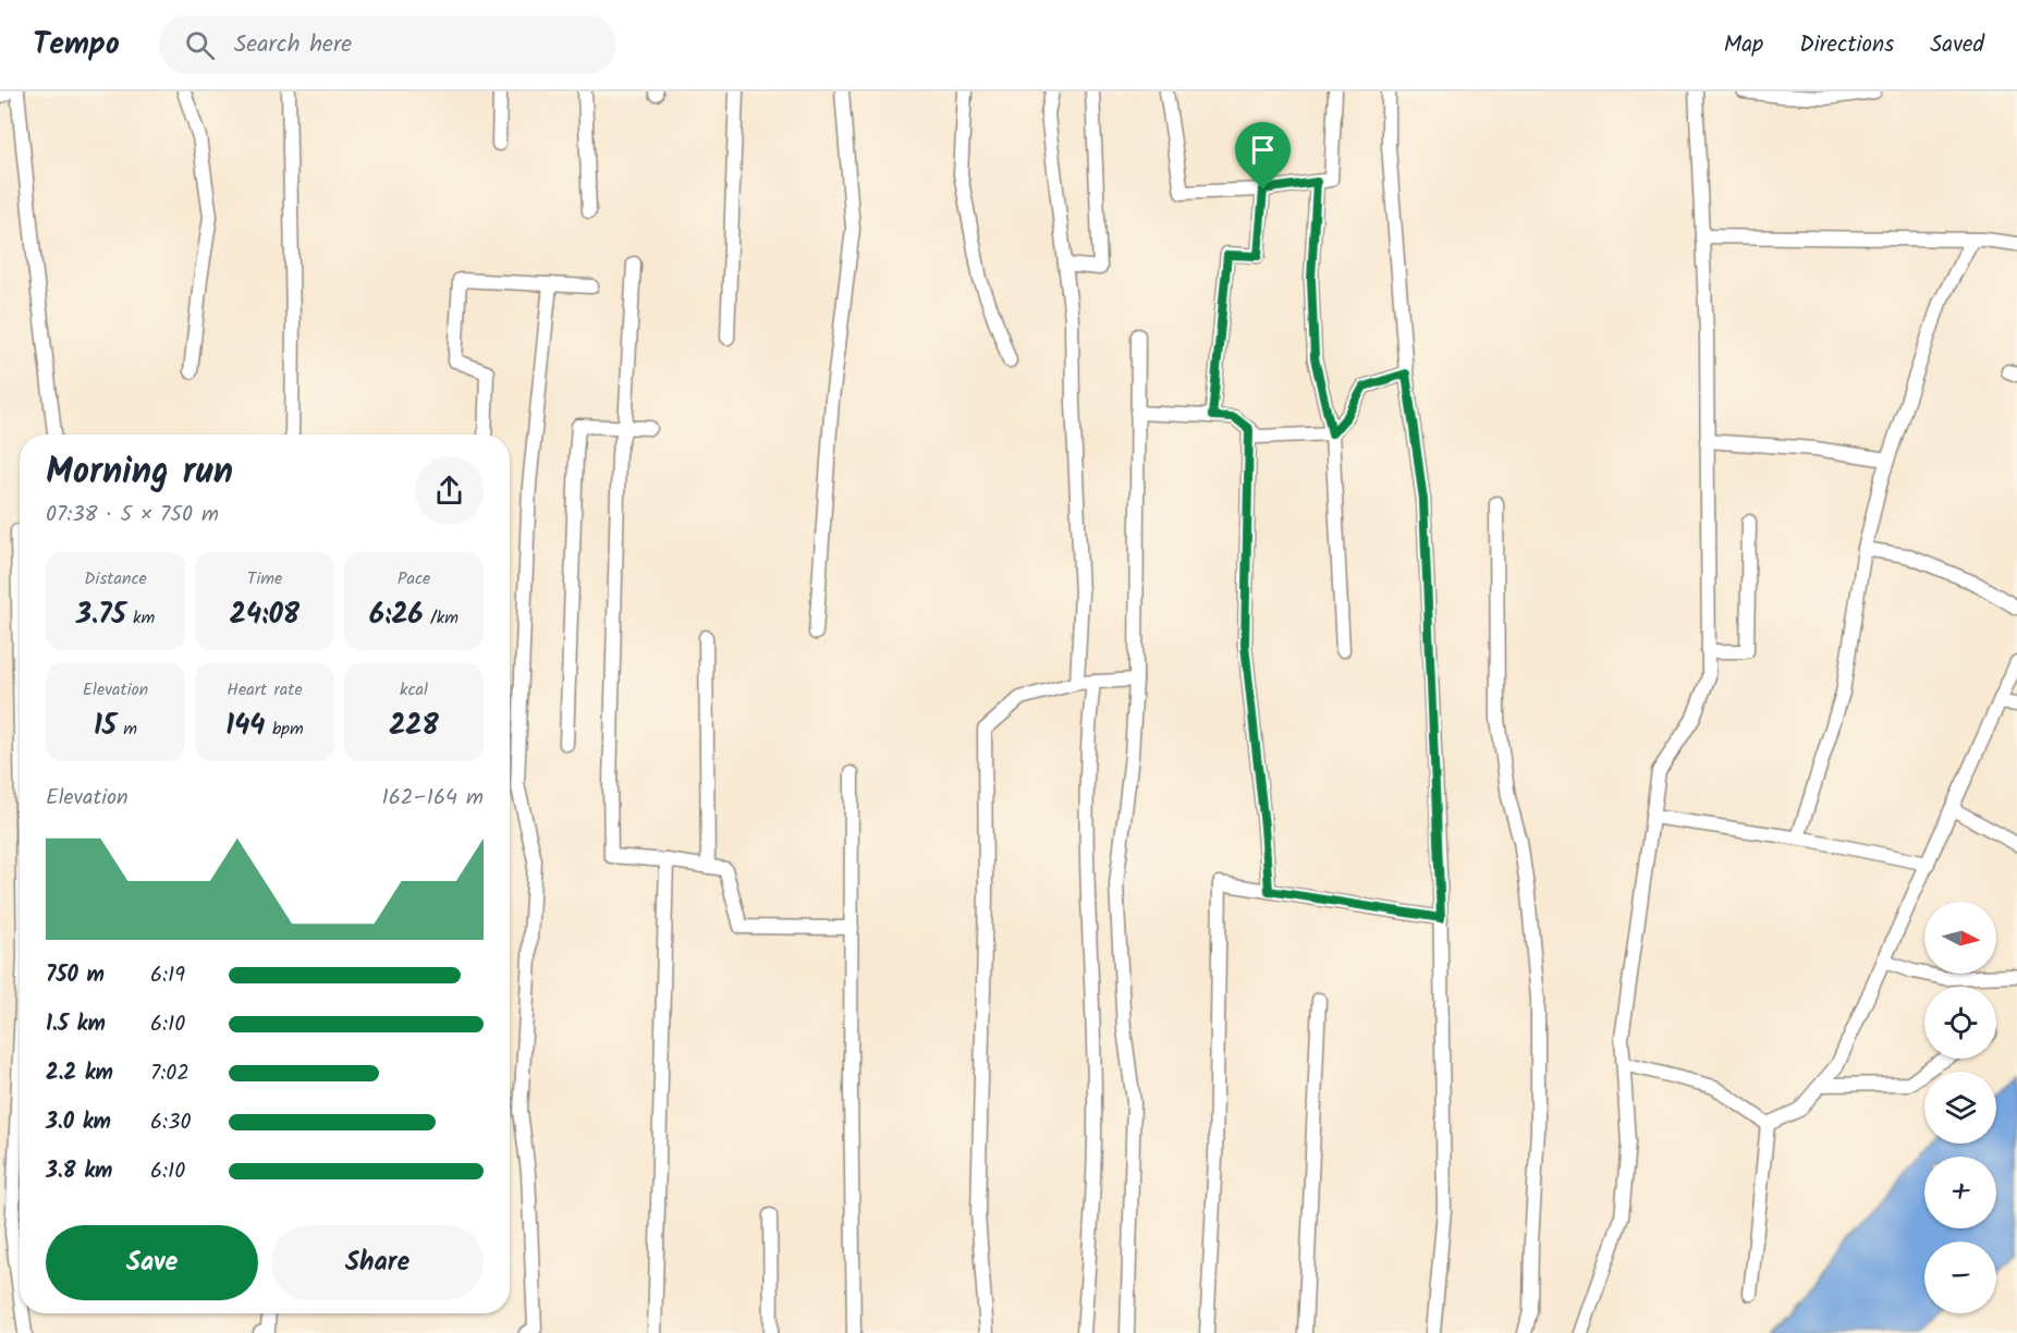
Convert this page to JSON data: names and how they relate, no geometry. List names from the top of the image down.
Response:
{
  "north": "right",
  "page": {
    "header": "Tempo",
    "search": "Search here",
    "nav": ["Map", "Directions", "Saved"],
    "heading": ["Morning run", "07:38 · 5 × 750 m"],
    "stats": [
      ["Distance", "3.75 km"],
      ["Time", "24:08"],
      ["Pace", "6:26 /km"],
      ["Elevation", "15 m"],
      ["Heart rate", "144 bpm"],
      ["kcal", "228"]
    ],
    "chart": ["Elevation", "162–164 m"],
    "map_buttons": ["+", "−"],
    "list": [
      {
        "name": "750 m",
        "note": "6:19"
      },
      {
        "name": "1.5 km",
        "note": "6:10"
      },
      {
        "name": "2.2 km",
        "note": "7:02"
      },
      {
        "name": "3.0 km",
        "note": "6:30"
      },
      {
        "name": "3.8 km",
        "note": "6:10"
      }
    ],
    "buttons": ["Save", "Share"]
  }
}
